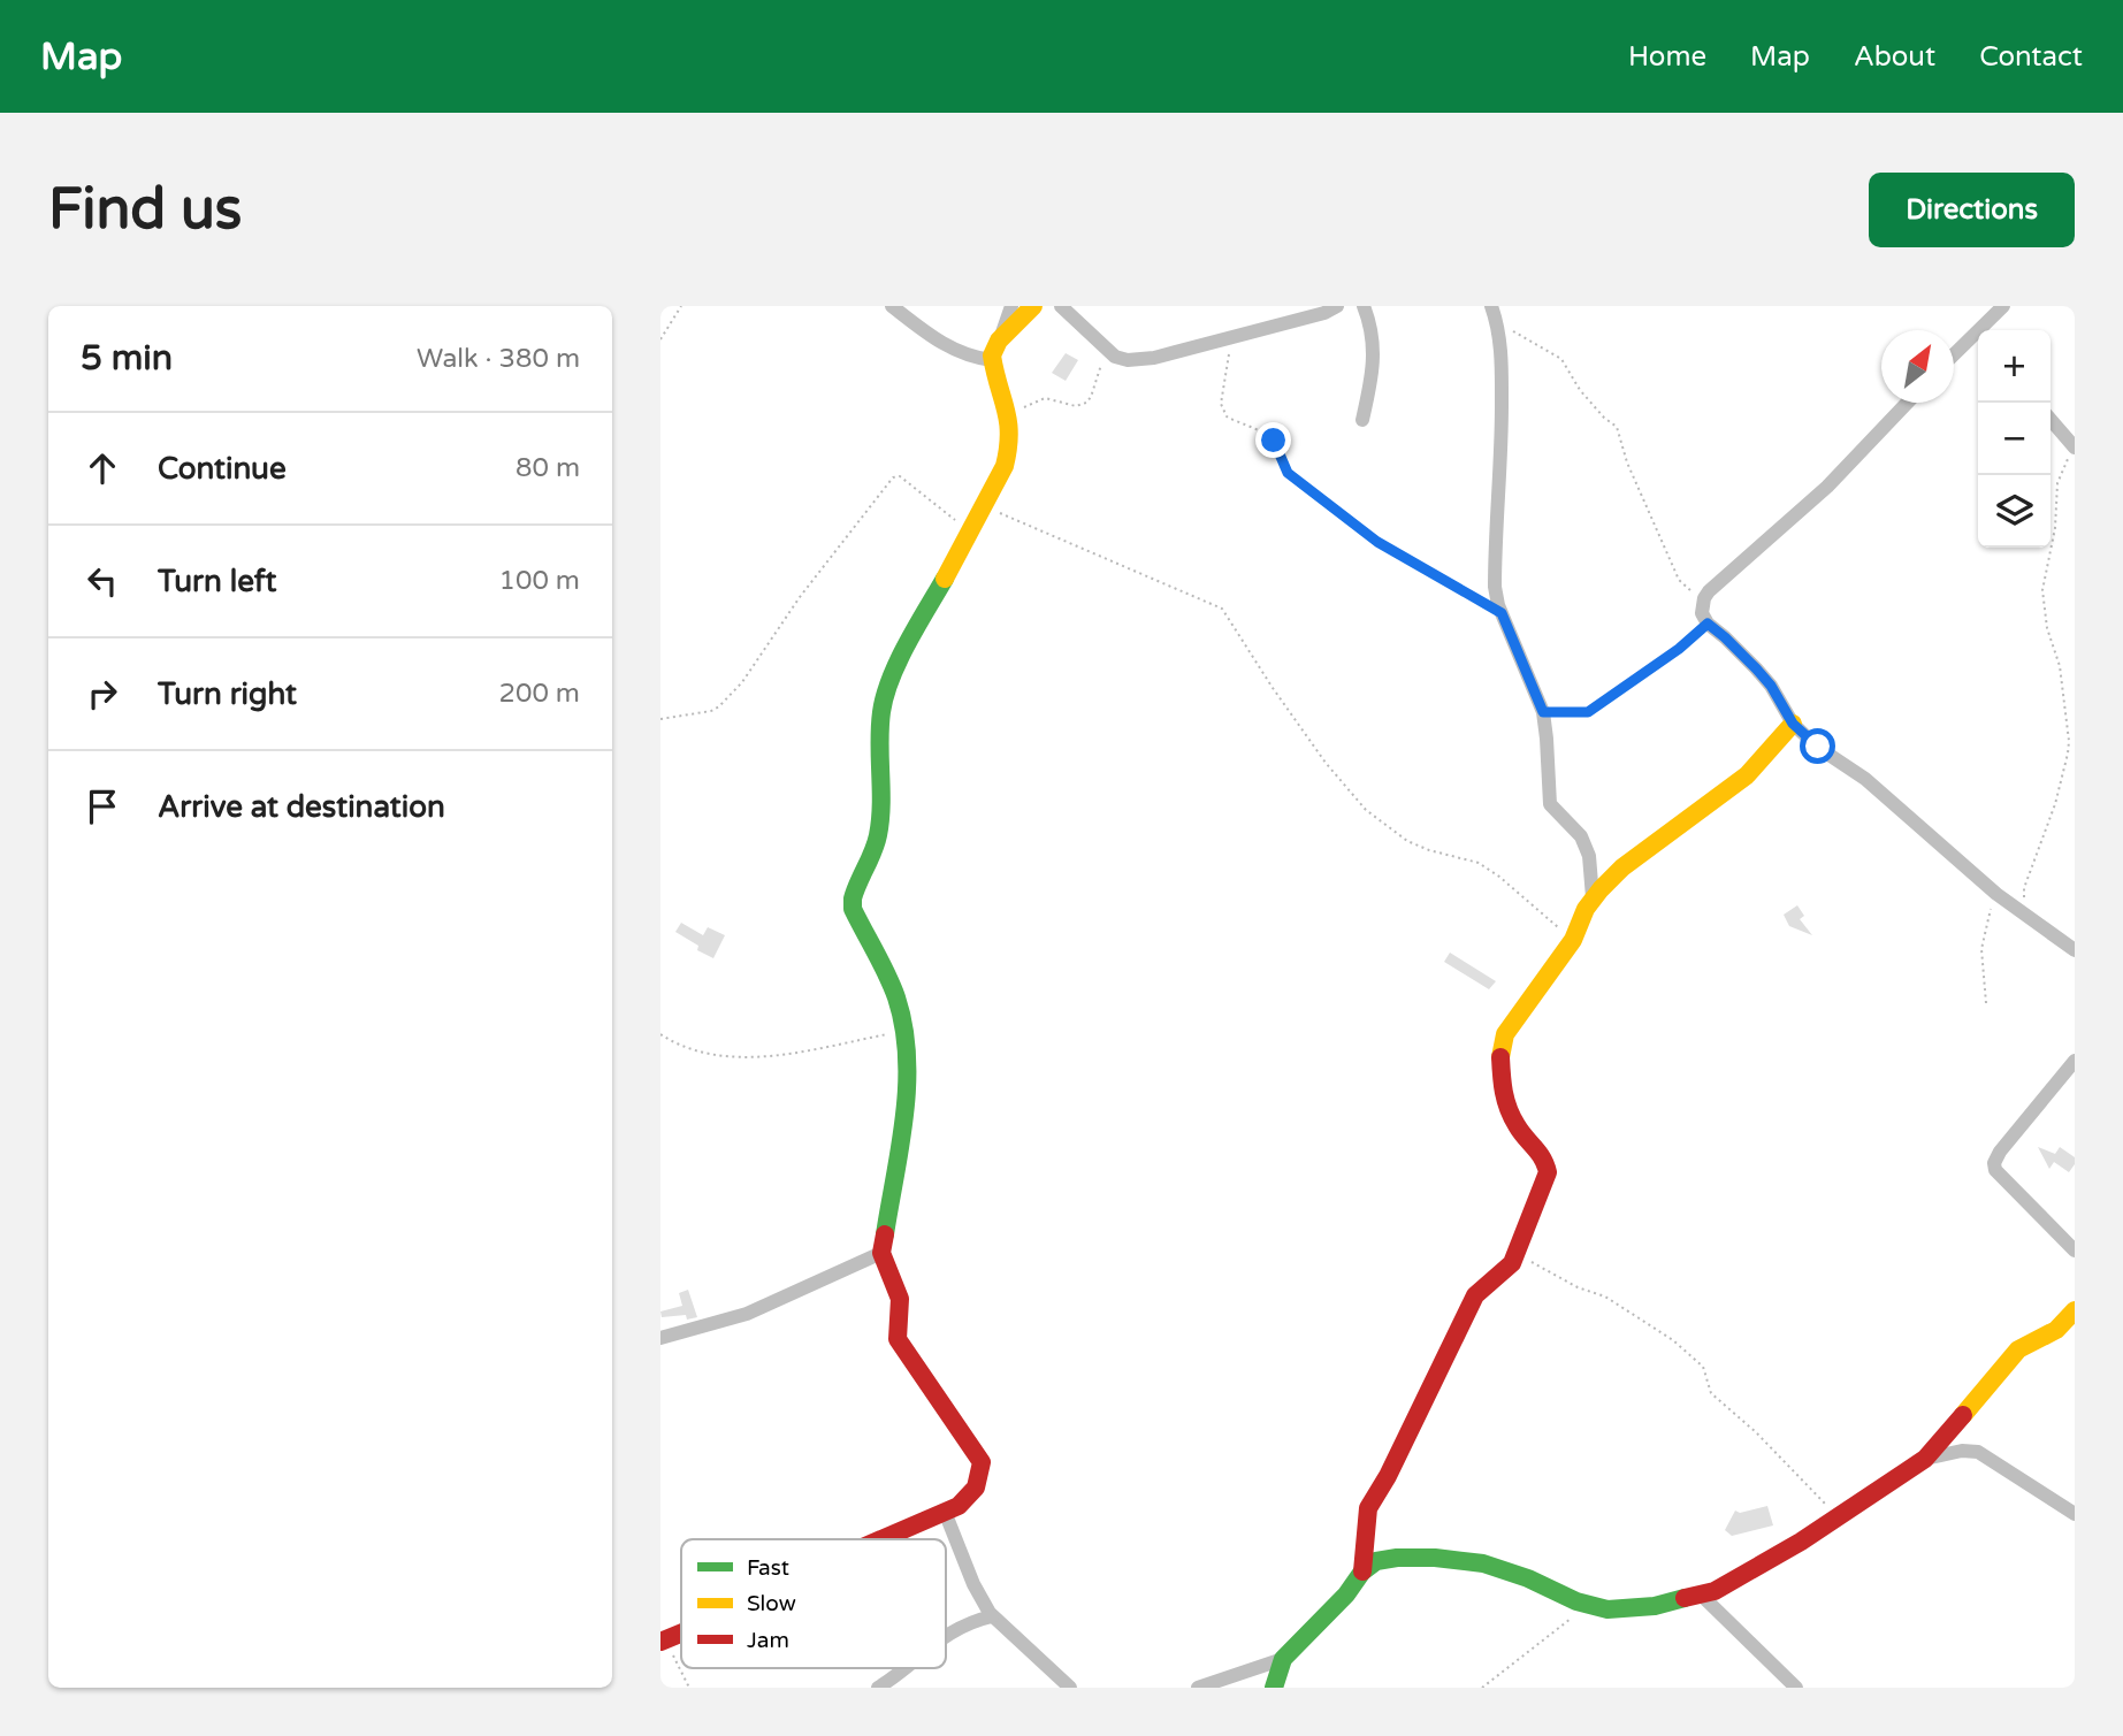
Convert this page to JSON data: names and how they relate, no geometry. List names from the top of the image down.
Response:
{
  "legend": ["Fast", "Slow", "Jam"],
  "north": "top right",
  "page": {
    "header": "Map",
    "nav": [
      "Home",
      "Map",
      "About",
      "Contact"
    ],
    "buttons": "Directions",
    "title": "Find us",
    "heading": ["5 min", "Walk · 380 m"],
    "map_buttons": ["+", "−"],
    "list": [
      ["Continue", "80 m"],
      ["Turn left", "100 m"],
      ["Turn right", "200 m"],
      "Arrive at destination"
    ]
  }
}
